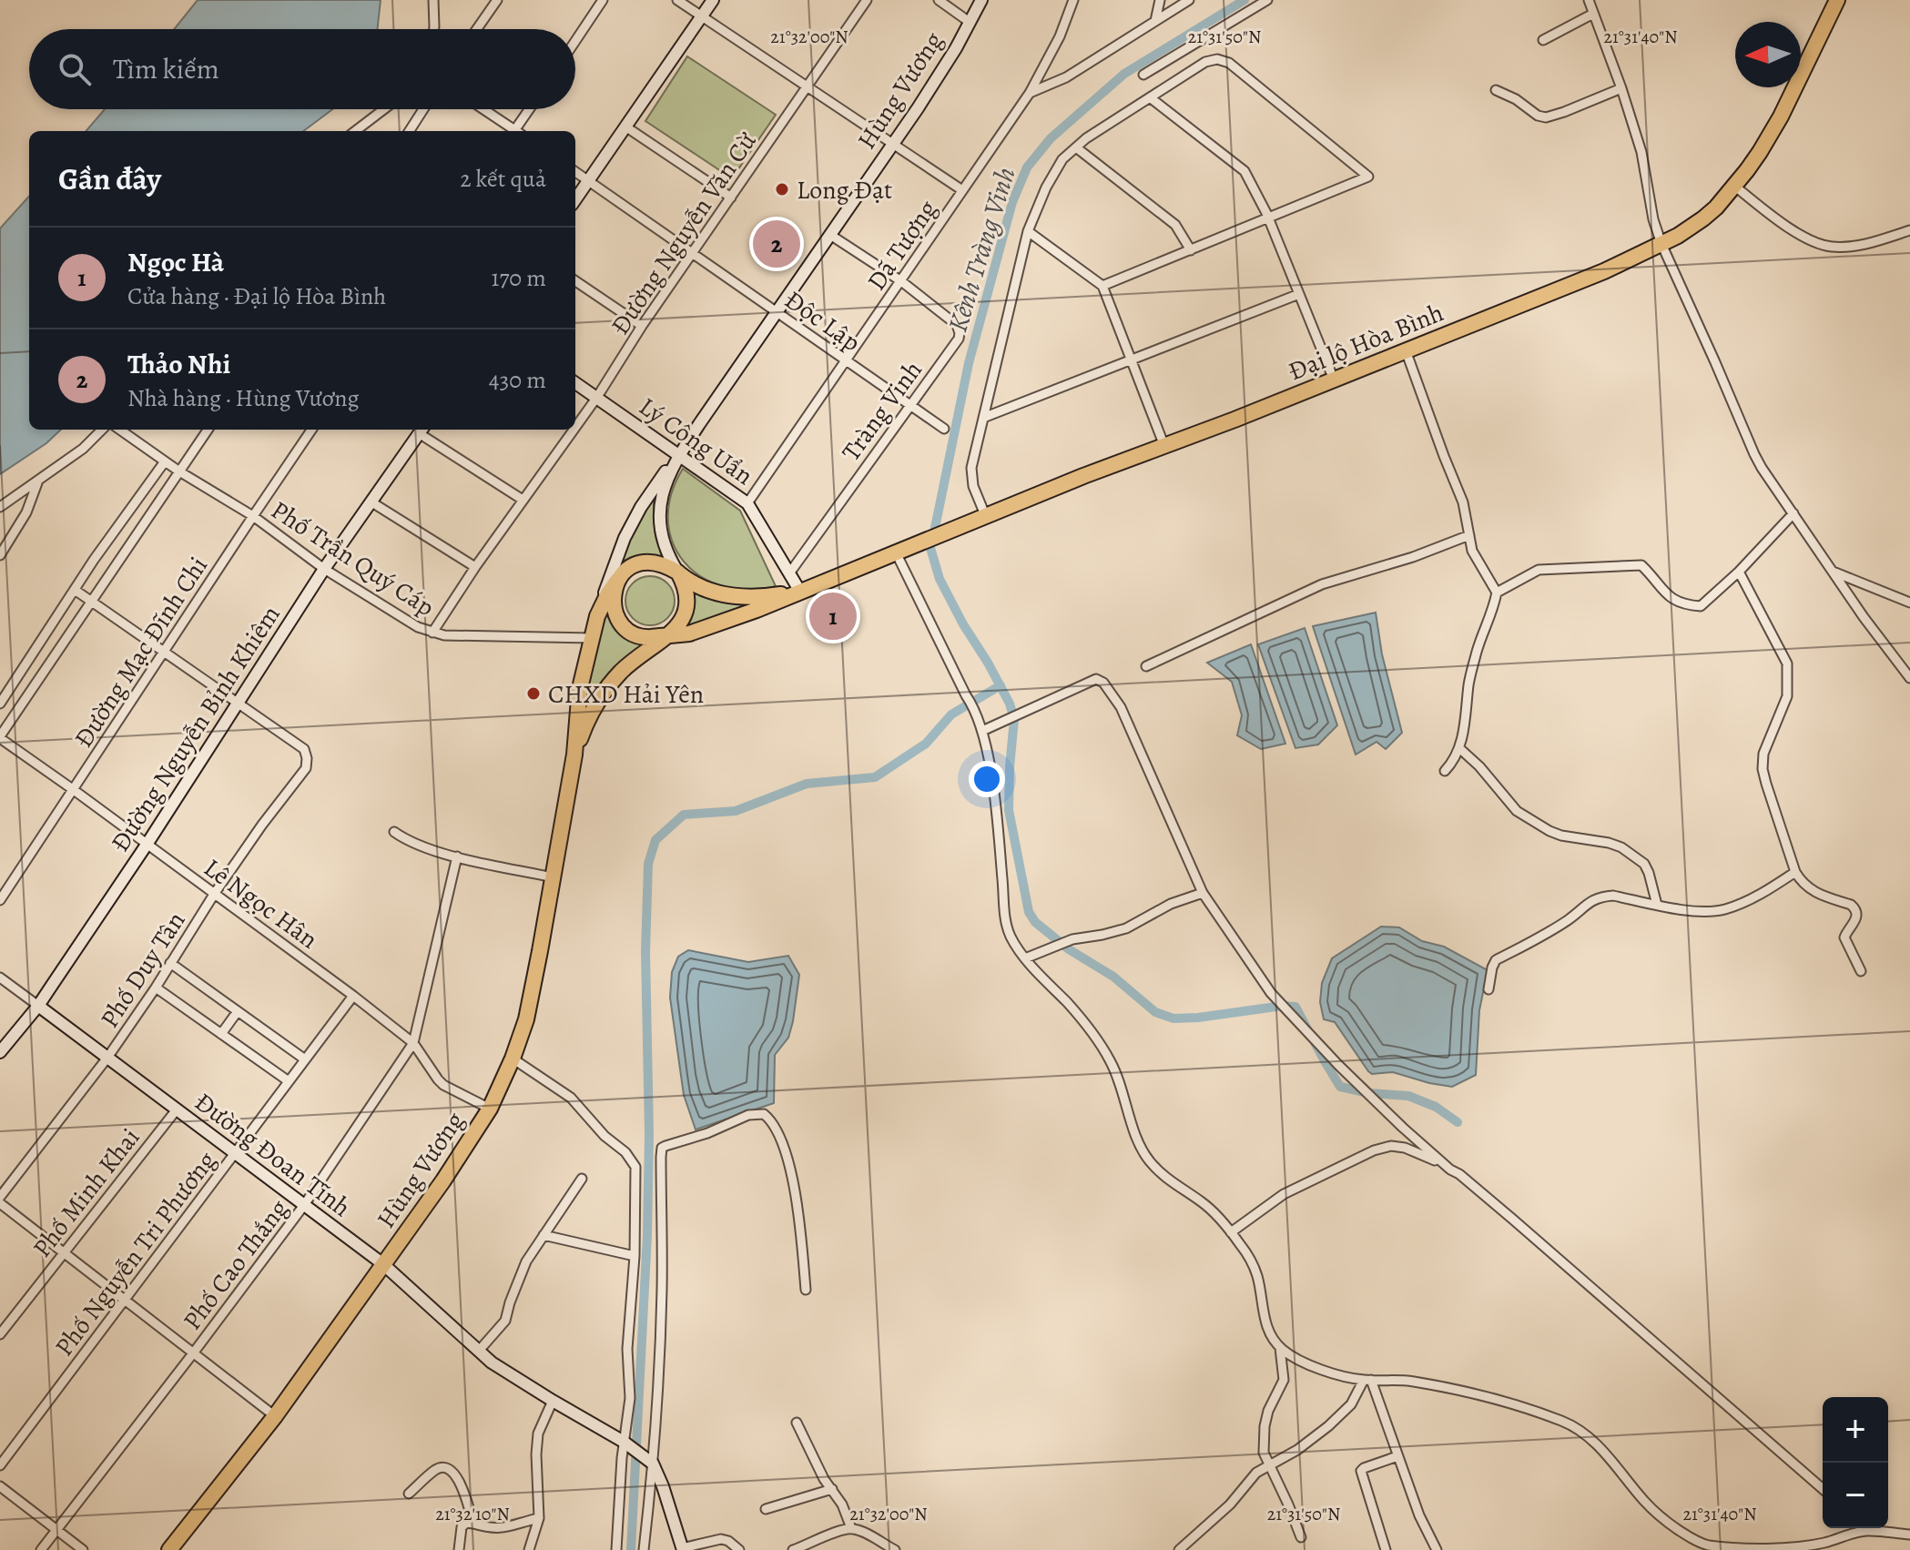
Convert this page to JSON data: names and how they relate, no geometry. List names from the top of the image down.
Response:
{
  "streets": {
    "highway": ["Hùng Vương", "Đại lộ Hòa Bình"],
    "street": [
      "Đường Nguyễn Văn Cừ",
      "Dã Tượng",
      "Độc Lập",
      "Tràng Vinh",
      "Lý Công Uẩn",
      "Phố Trần Quý Cáp",
      "Đường Mạc Đĩnh Chi",
      "Đường Nguyễn Bỉnh Khiêm",
      "Lê Ngọc Hân",
      "Phố Duy Tân",
      "Đường Đoan Tĩnh",
      "Phố Minh Khai",
      "Phố Nguyễn Tri Phương",
      "Phố Cao Thắng"
    ]
  },
  "crossings": [
    ["Hùng Vương", "Độc Lập"],
    ["Hùng Vương", "Tràng Vinh"],
    ["Hùng Vương", "Lý Công Uẩn"],
    ["Hùng Vương", "Lê Ngọc Hân"],
    ["Hùng Vương", "Đường Đoan Tĩnh"],
    ["Đường Nguyễn Văn Cừ", "Độc Lập"],
    ["Đường Nguyễn Văn Cừ", "Lý Công Uẩn"],
    ["Đường Nguyễn Văn Cừ", "Phố Trần Quý Cáp"],
    ["Dã Tượng", "Độc Lập"],
    ["Dã Tượng", "Tràng Vinh"],
    ["Dã Tượng", "Lý Công Uẩn"],
    ["Độc Lập", "Tràng Vinh"],
    ["Đại lộ Hòa Bình", "Lý Công Uẩn"],
    ["Tràng Vinh", "Lý Công Uẩn"],
    ["Phố Trần Quý Cáp", "Đường Mạc Đĩnh Chi"],
    ["Phố Trần Quý Cáp", "Đường Nguyễn Bỉnh Khiêm"],
    ["Đường Mạc Đĩnh Chi", "Lê Ngọc Hân"],
    ["Đường Nguyễn Bỉnh Khiêm", "Lê Ngọc Hân"],
    ["Đường Nguyễn Bỉnh Khiêm", "Phố Duy Tân"],
    ["Đường Nguyễn Bỉnh Khiêm", "Đường Đoan Tĩnh"],
    ["Lê Ngọc Hân", "Phố Duy Tân"],
    ["Lê Ngọc Hân", "Phố Nguyễn Tri Phương"],
    ["Lê Ngọc Hân", "Phố Cao Thắng"],
    ["Phố Duy Tân", "Đường Đoan Tĩnh"],
    ["Đường Đoan Tĩnh", "Phố Minh Khai"],
    ["Đường Đoan Tĩnh", "Phố Nguyễn Tri Phương"],
    ["Đường Đoan Tĩnh", "Phố Cao Thắng"]
  ],
  "water": ["Kênh Tràng Vinh"],
  "places": ["Long Đạt", "CHXD Hải Yên"],
  "north": "left",
  "page": {
    "search": "Tìm kiếm",
    "heading": ["Gần đây", "2 kết quả"],
    "pins": ["2", "1"],
    "list": [
      {
        "mark": "1",
        "name": "Ngọc Hà",
        "note": "Cửa hàng · Đại lộ Hòa Bình",
        "value": "170 m"
      },
      {
        "mark": "2",
        "name": "Thảo Nhi",
        "note": "Nhà hàng · Hùng Vương",
        "value": "430 m"
      }
    ],
    "map_buttons": ["+", "−"]
  },
  "coordinates": [
    "21°32'00\"N",
    "21°31'50\"N",
    "21°31'40\"N",
    "21°32'10\"N"
  ]
}
